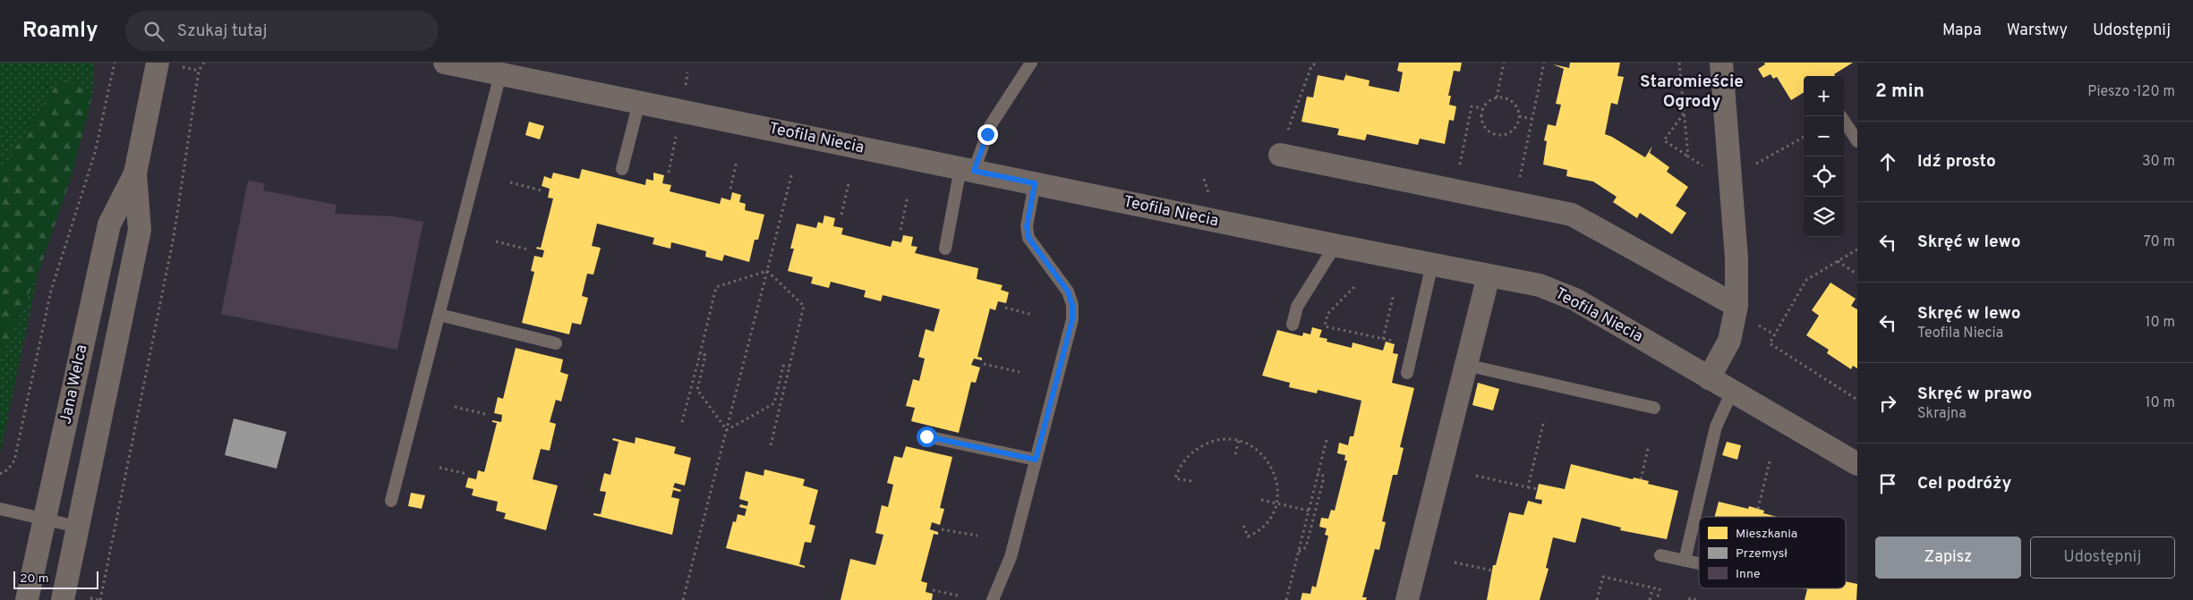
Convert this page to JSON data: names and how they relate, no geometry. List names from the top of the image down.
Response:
{
  "streets": {
    "street": ["Teofila Niecia", "Jana Welca"]
  },
  "districts": ["Staromieście Ogrody"],
  "legend": ["Mieszkania", "Przemysł", "Inne"],
  "scale_bar": "20 m",
  "page": {
    "header": "Roamly",
    "search": "Szukaj tutaj",
    "nav": ["Mapa", "Warstwy", "Udostępnij"],
    "heading": ["2 min", "Pieszo · 120 m"],
    "map_buttons": ["+", "−"],
    "list": [
      ["Idź prosto", "30 m"],
      ["Skręć w lewo", "70 m"],
      ["Skręć w lewo", "Teofila Niecia", "10 m"],
      ["Skręć w prawo", "Skrajna", "10 m"],
      "Cel podróży"
    ],
    "buttons": ["Zapisz", "Udostępnij"],
    "scale": "20 m"
  }
}
